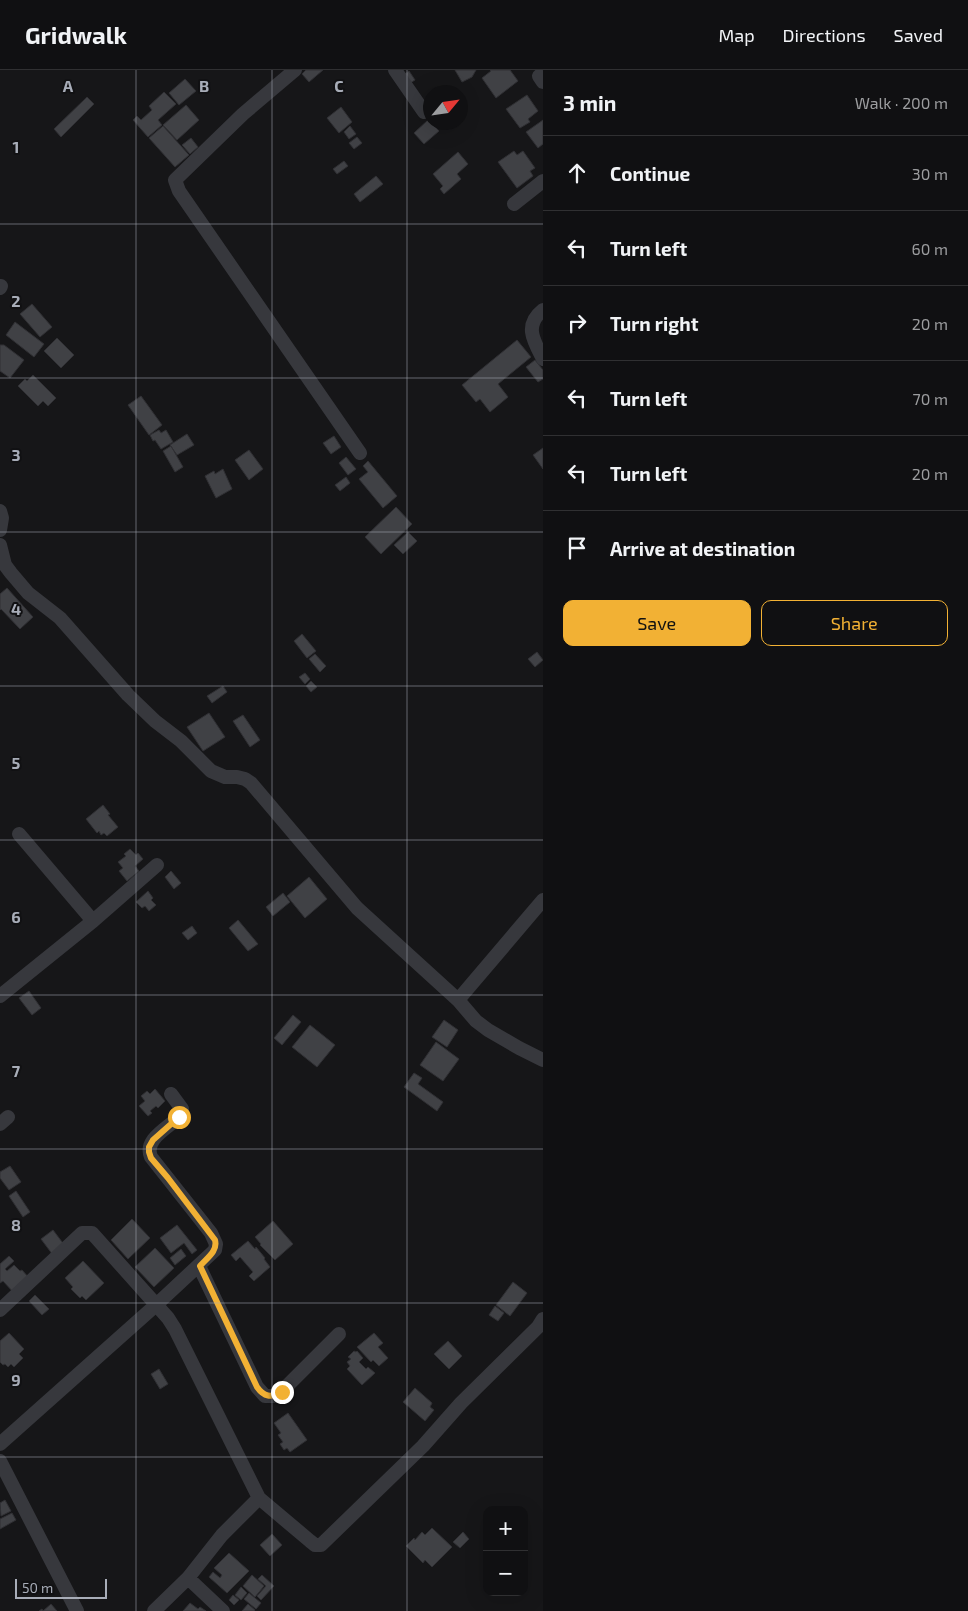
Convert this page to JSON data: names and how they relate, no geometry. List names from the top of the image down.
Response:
{
  "scale_bar": "50 m",
  "north": "top right",
  "page": {
    "header": "Gridwalk",
    "nav": ["Map", "Directions", "Saved"],
    "heading": ["3 min", "Walk · 200 m"],
    "list": [
      ["Continue", "30 m"],
      ["Turn left", "60 m"],
      ["Turn right", "20 m"],
      ["Turn left", "70 m"],
      ["Turn left", "20 m"],
      "Arrive at destination"
    ],
    "buttons": ["Save", "Share"],
    "map_buttons": ["+", "−"],
    "scale": "50 m"
  },
  "grid": {
    "columns": ["A", "B", "C"],
    "rows": [
      "1",
      "2",
      "3",
      "4",
      "5",
      "6",
      "7",
      "8",
      "9"
    ]
  }
}
